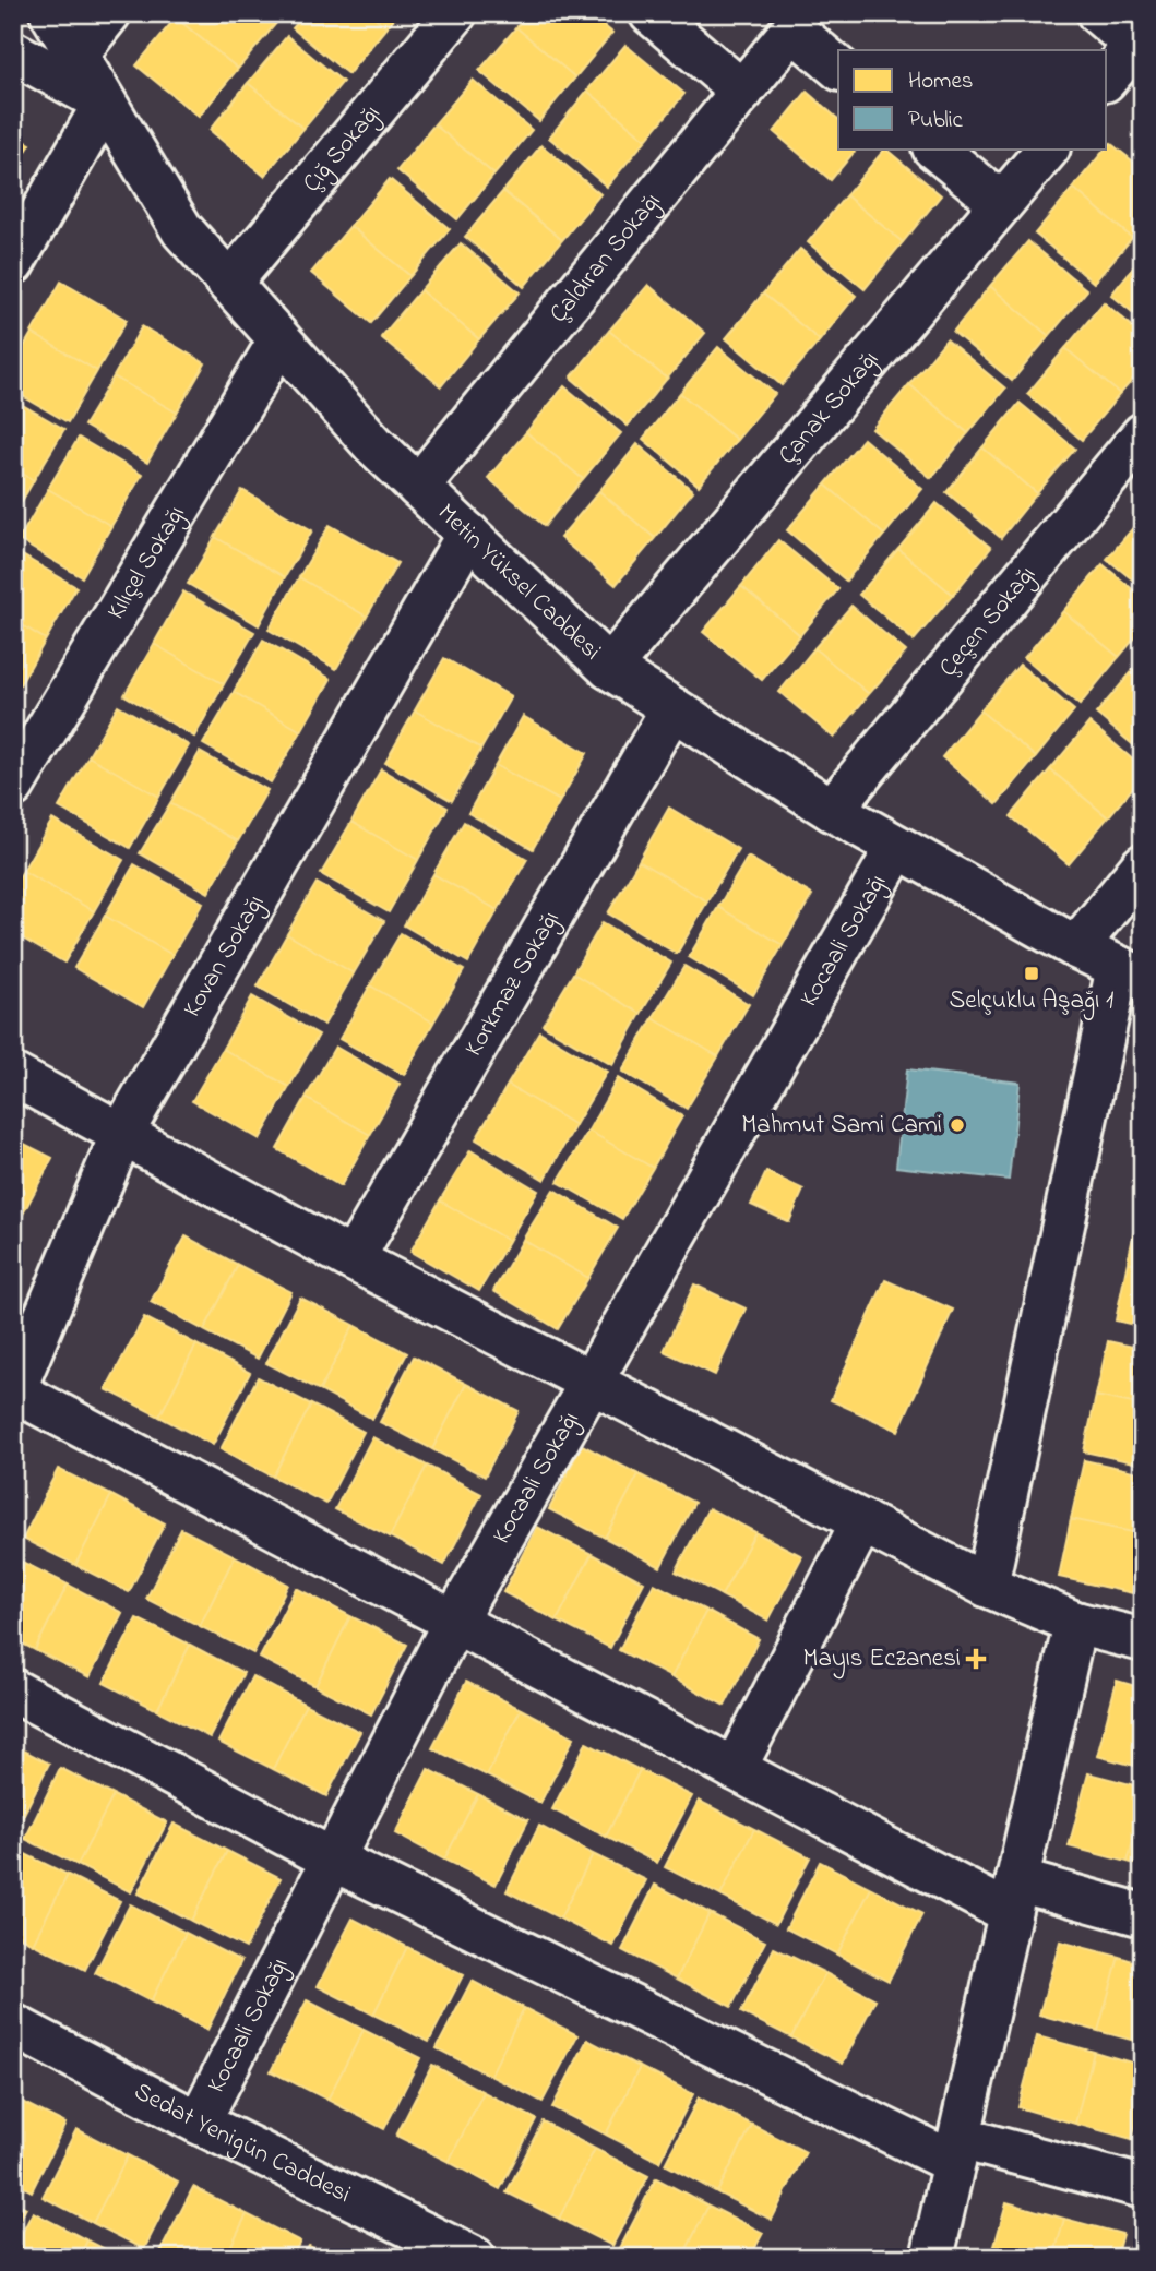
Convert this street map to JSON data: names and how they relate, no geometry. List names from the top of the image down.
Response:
{
  "streets": {
    "street": [
      "Çığ Sokağı",
      "Çaldıran Sokağı",
      "Çanak Sokağı",
      "Kılıçel Sokağı",
      "Metin Yüksel Caddesi",
      "Çeçen Sokağı",
      "Kocaali Sokağı",
      "Kovan Sokağı",
      "Korkmaz Sokağı",
      "Sedat Yenigün Caddesi"
    ]
  },
  "crossings": [
    ["Çığ Sokağı", "Metin Yüksel Caddesi"],
    ["Çaldıran Sokağı", "Metin Yüksel Caddesi"],
    ["Çanak Sokağı", "Metin Yüksel Caddesi"],
    ["Kılıçel Sokağı", "Metin Yüksel Caddesi"],
    ["Metin Yüksel Caddesi", "Çeçen Sokağı"],
    ["Metin Yüksel Caddesi", "Kocaali Sokağı"],
    ["Metin Yüksel Caddesi", "Kovan Sokağı"],
    ["Metin Yüksel Caddesi", "Korkmaz Sokağı"],
    ["Kocaali Sokağı", "Sedat Yenigün Caddesi"]
  ],
  "places": {
    "transit": ["Selçuklu Aşağı 1"],
    "other": ["Mahmut Sami Cami"],
    "health": ["Mayıs Eczanesi"]
  },
  "legend": ["Homes", "Public"]
}
